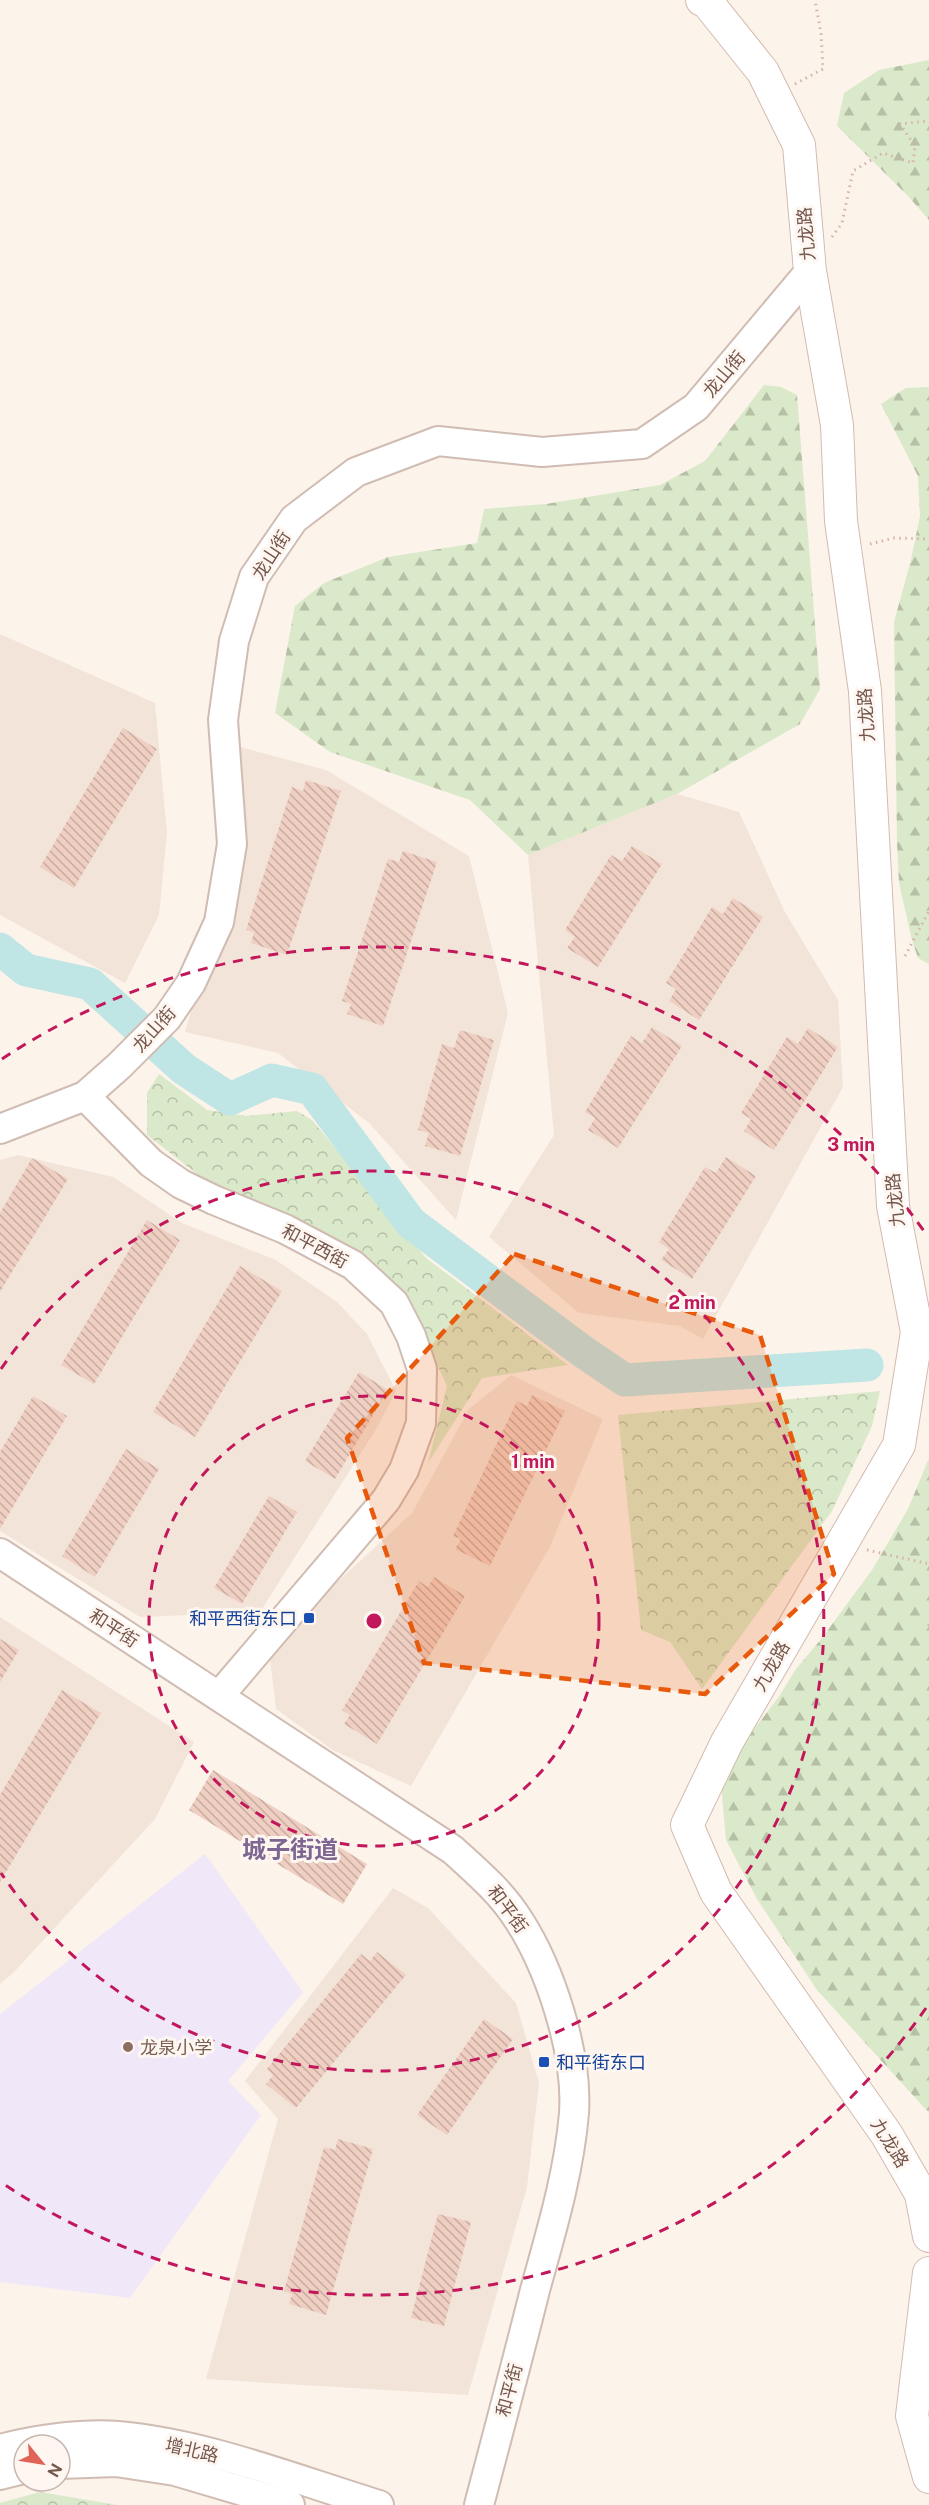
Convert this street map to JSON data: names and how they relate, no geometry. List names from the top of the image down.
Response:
{
  "streets": {
    "main road": ["九龙路"],
    "street": [
      "龙山街",
      "和平西街",
      "和平街",
      "增北路"
    ]
  },
  "crossings": [
    ["九龙路", "龙山街"],
    ["龙山街", "和平西街"],
    ["和平西街", "和平街"]
  ],
  "districts": ["城子街道"],
  "places": {
    "transit": ["和平西街东口", "和平街东口"],
    "other": ["龙泉小学"]
  },
  "north": "bottom right",
  "rings": ["3 min", "2 min", "1 min"]
}
